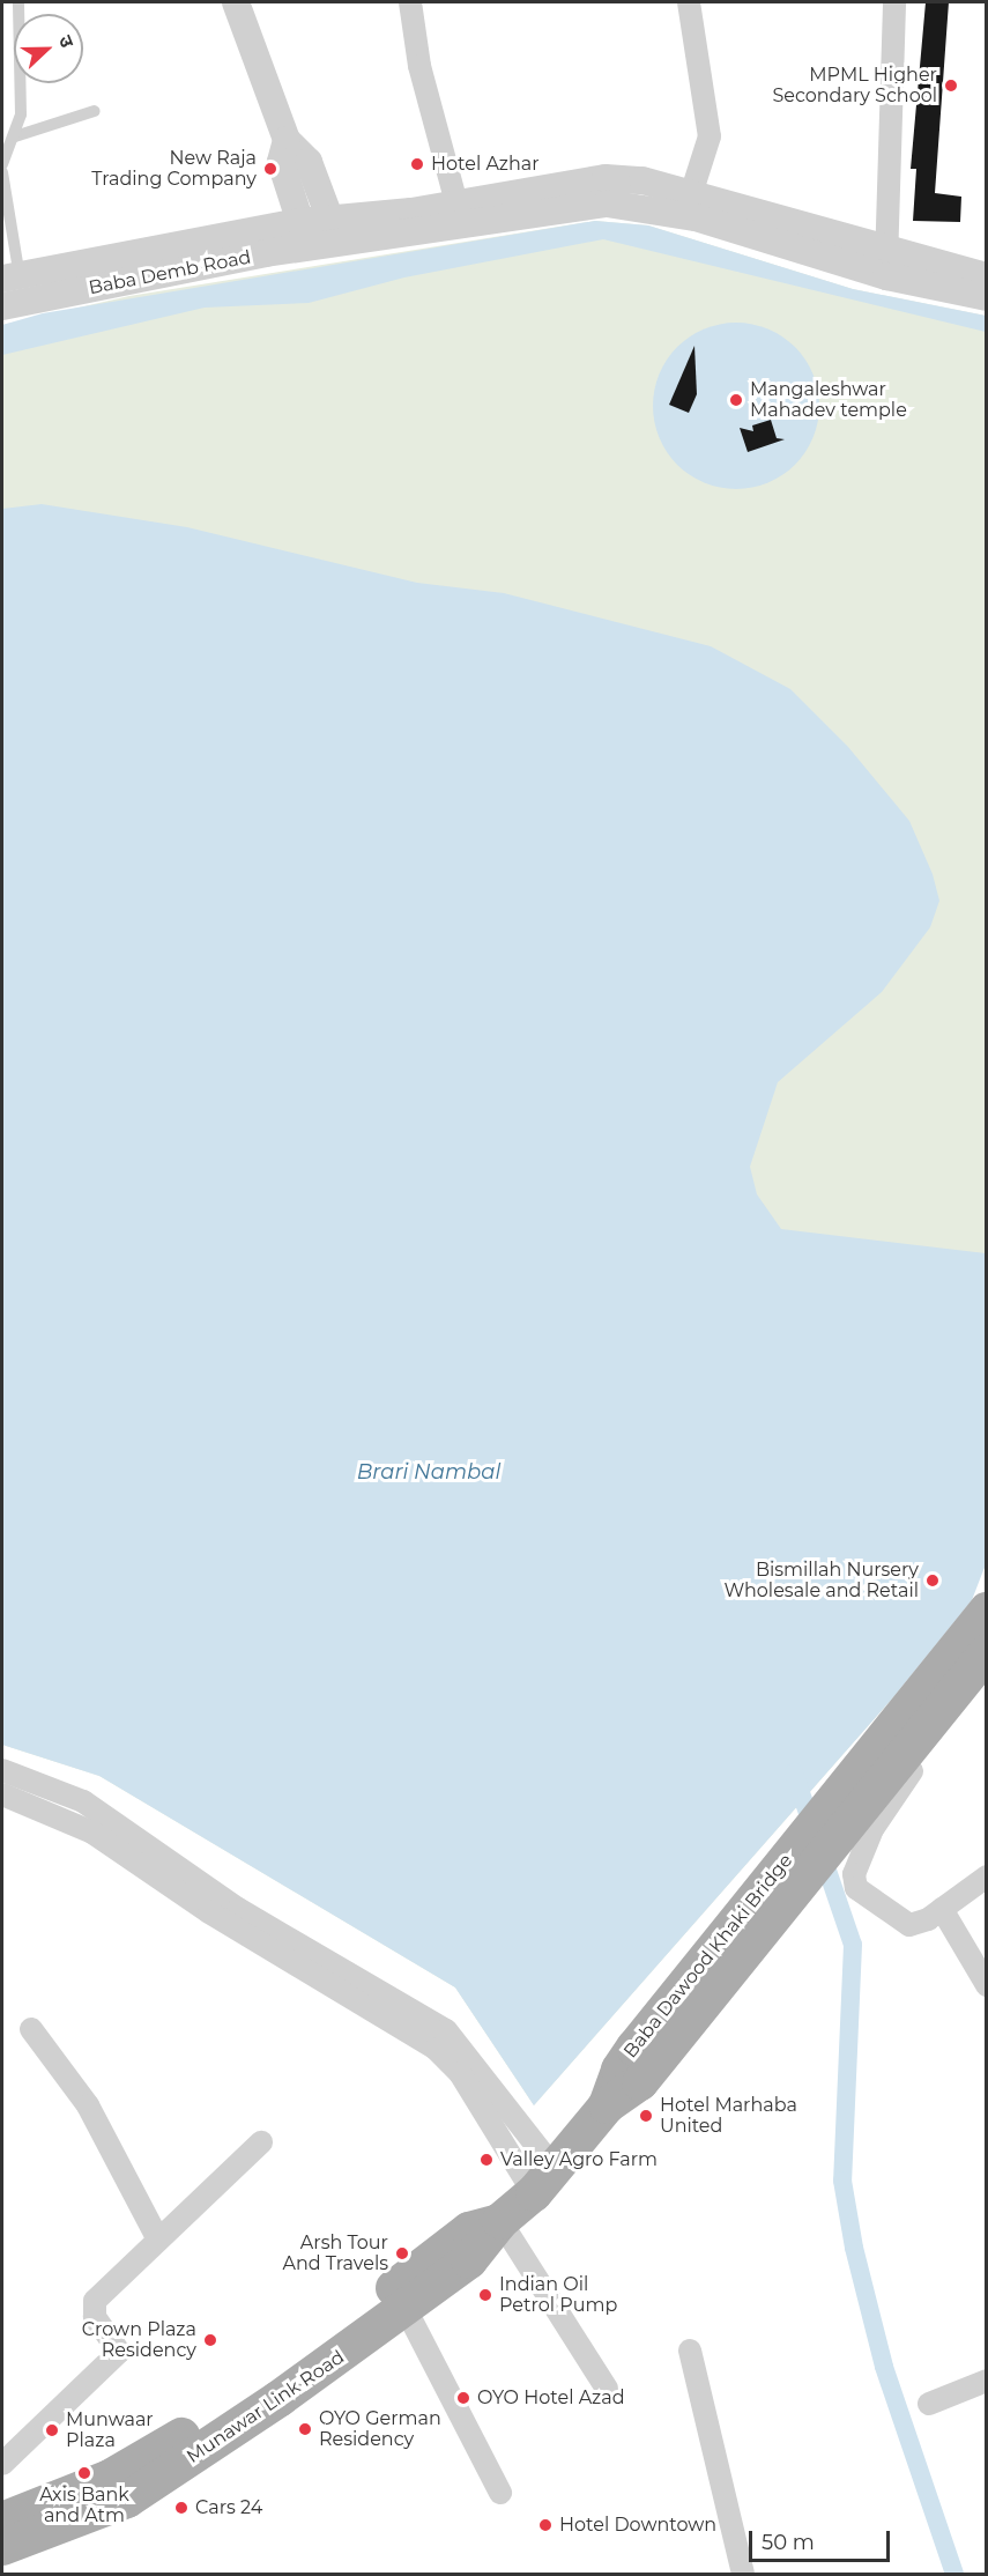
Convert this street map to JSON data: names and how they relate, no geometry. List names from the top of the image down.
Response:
{
  "streets": {
    "main road": ["Baba Dawood Khaki Bridge", "Munawar Link Road"],
    "street": ["Baba Demb Road"]
  },
  "crossings": [
    ["Baba Dawood Khaki Bridge", "Munawar Link Road"]
  ],
  "water": ["Brari Nambal"],
  "places": [
    "MPML Higher Secondary School",
    "Hotel Azhar",
    "New Raja Trading Company",
    "Mangaleshwar Mahadev temple",
    "Bismillah Nursery Wholesale and Retail",
    "Hotel Marhaba United",
    "Valley Agro Farm",
    "Arsh Tour And Travels",
    "Indian Oil Petrol Pump",
    "Crown Plaza Residency",
    "OYO Hotel Azad",
    "OYO German Residency",
    "Munwaar Plaza",
    "Axis Bank and Atm",
    "Cars 24",
    "Hotel Downtown"
  ],
  "scale_bar": "50 m",
  "north": "right"
}
